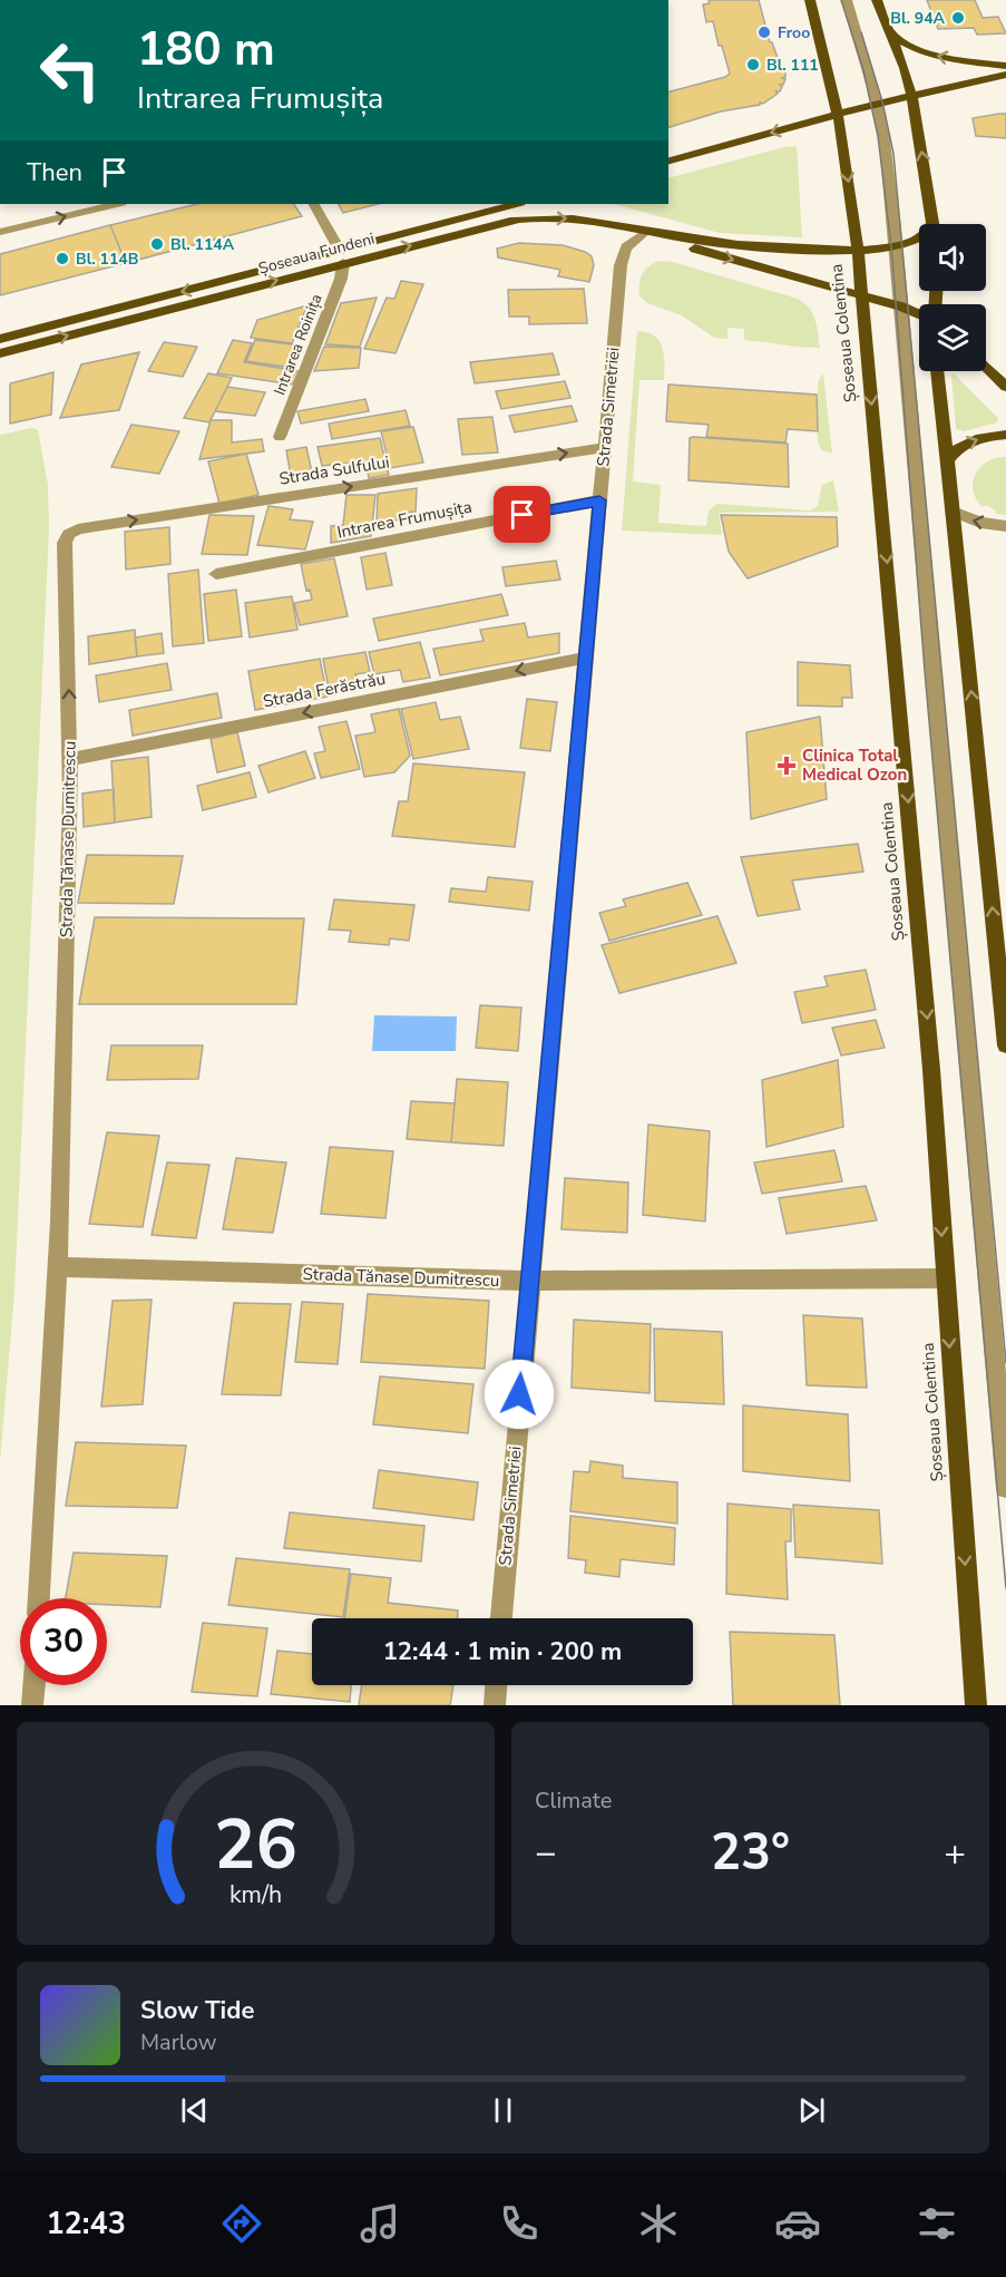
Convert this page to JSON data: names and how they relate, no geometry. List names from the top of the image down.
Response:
{
  "streets": {
    "main road": ["Șoseaua Fundeni", "Șoseaua Colentina"],
    "street": [
      "Intrarea Roinița",
      "Strada Simetriei",
      "Strada Sulfului",
      "Intrarea Frumușița",
      "Strada Ferăstrău",
      "Strada Tănase Dumitrescu"
    ]
  },
  "crossings": [
    ["Șoseaua Fundeni", "Șoseaua Colentina"],
    ["Șoseaua Fundeni", "Intrarea Roinița"],
    ["Șoseaua Fundeni", "Strada Simetriei"],
    ["Șoseaua Colentina", "Strada Tănase Dumitrescu"],
    ["Strada Simetriei", "Strada Sulfului"],
    ["Strada Simetriei", "Intrarea Frumușița"],
    ["Strada Simetriei", "Strada Ferăstrău"],
    ["Strada Simetriei", "Strada Tănase Dumitrescu"],
    ["Strada Sulfului", "Strada Tănase Dumitrescu"],
    ["Strada Ferăstrău", "Strada Tănase Dumitrescu"]
  ],
  "one_way": ["Strada Sulfului", "Strada Ferăstrău"],
  "places": {
    "other": [
      "Bl. 94A",
      "Froo",
      "Bl. 111",
      "Bl. 114A",
      "Bl. 114B"
    ],
    "health": ["Clinica Total Medical Ozon"]
  },
  "page": {
    "turn": ["180 m", "Intrarea Frumușița"],
    "then": "Then",
    "limit": "30",
    "trip": "12:44 · 1 min · 200 m",
    "tile": "Climate",
    "heat": ["−", "23°", "+"],
    "song": ["Slow Tide", "Marlow"],
    "tabs": "12:43",
    "gauge": ["26", "km/h"]
  }
}
